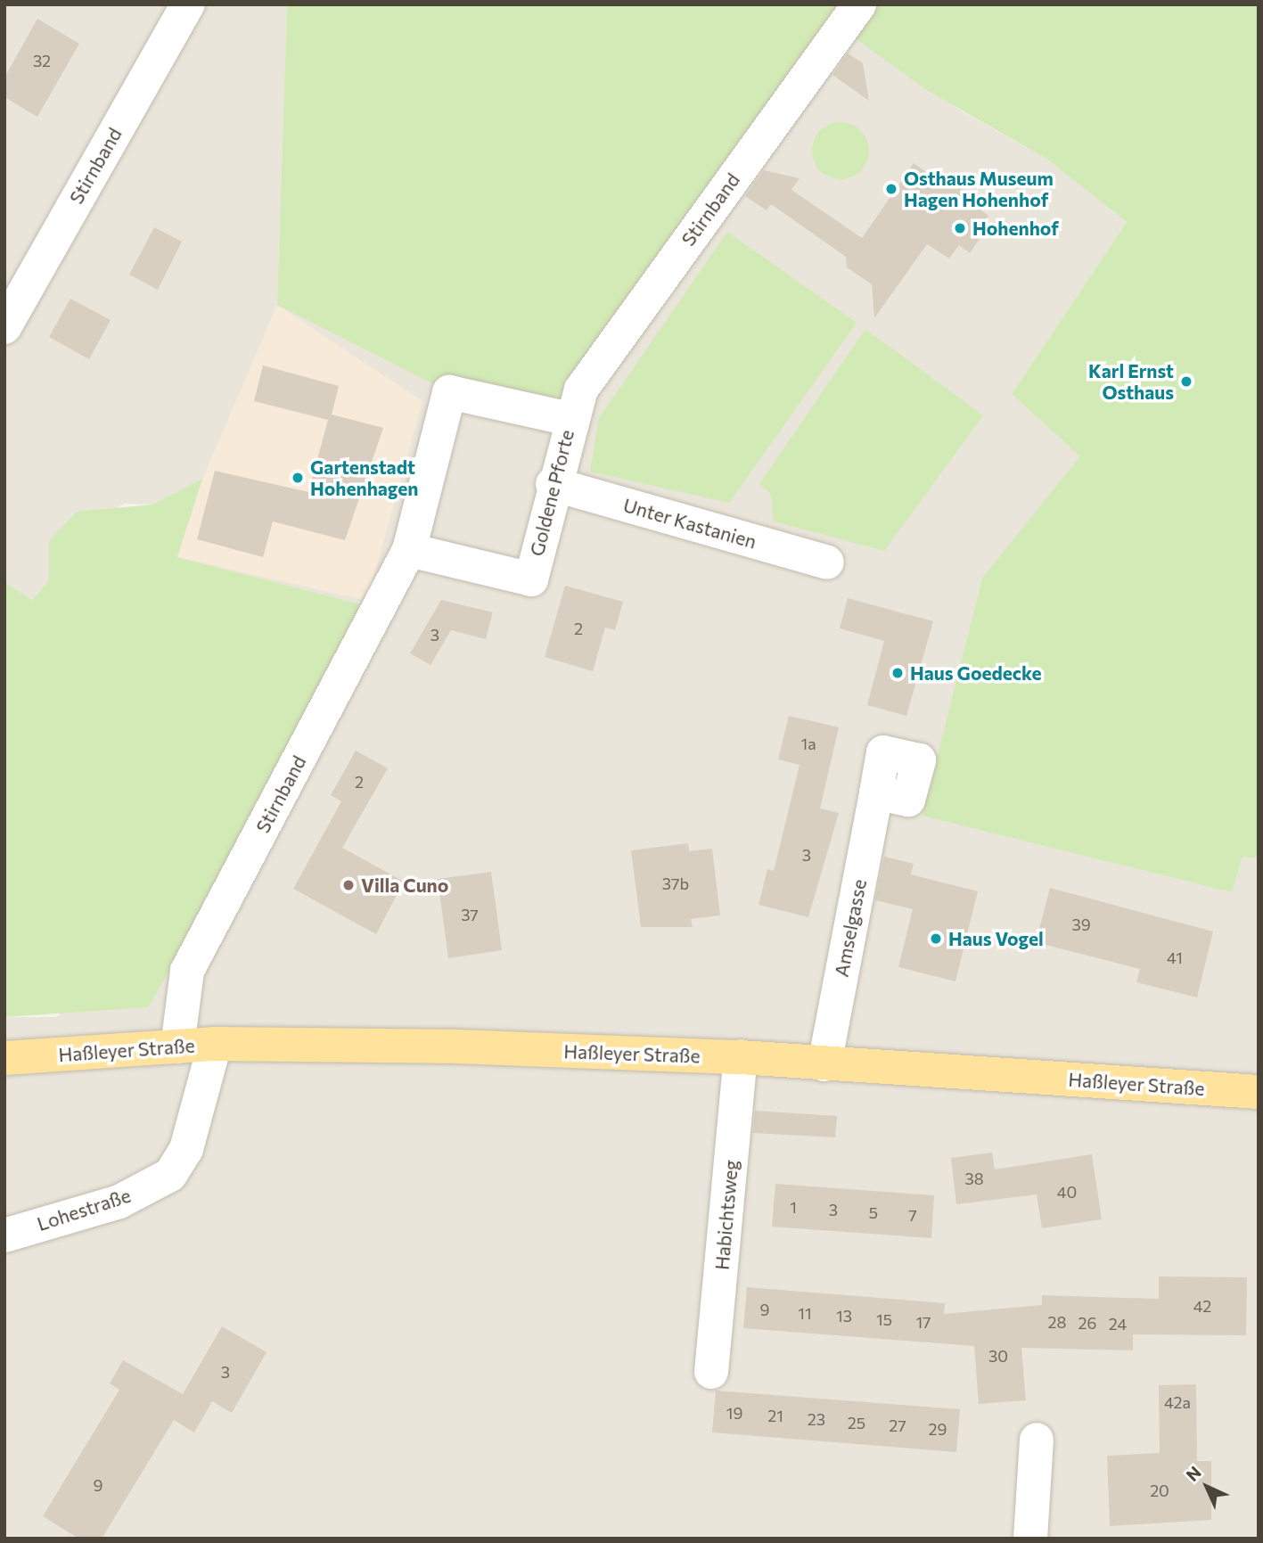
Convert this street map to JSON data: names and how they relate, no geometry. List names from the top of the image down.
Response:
{
  "streets": {
    "main road": ["Haßleyer Straße"],
    "street": [
      "Stirnband",
      "Goldene Pforte",
      "Unter Kastanien",
      "Amselgasse",
      "Lohestraße",
      "Habichtsweg"
    ]
  },
  "crossings": [
    ["Stirnband", "Goldene Pforte"],
    ["Stirnband", "Haßleyer Straße"],
    ["Goldene Pforte", "Unter Kastanien"],
    ["Amselgasse", "Haßleyer Straße"],
    ["Haßleyer Straße", "Lohestraße"],
    ["Haßleyer Straße", "Habichtsweg"]
  ],
  "places": [
    "Osthaus Museum Hagen Hohenhof",
    "Hohenhof",
    "Karl Ernst Osthaus",
    "Gartenstadt Hohenhagen",
    "Haus Goedecke",
    "Villa Cuno",
    "Haus Vogel"
  ],
  "house_numbers": [
    "32",
    "2",
    "3",
    "1a",
    "2",
    "3",
    "37b",
    "37",
    "39",
    "41",
    "38",
    "40",
    "1",
    "3",
    "5",
    "7",
    "42",
    "9",
    "11",
    "13",
    "15",
    "17",
    "28",
    "26",
    "24",
    "30",
    "3",
    "42a",
    "19",
    "21",
    "23",
    "25",
    "27",
    "29",
    "9",
    "20"
  ],
  "north": "top left"
}
